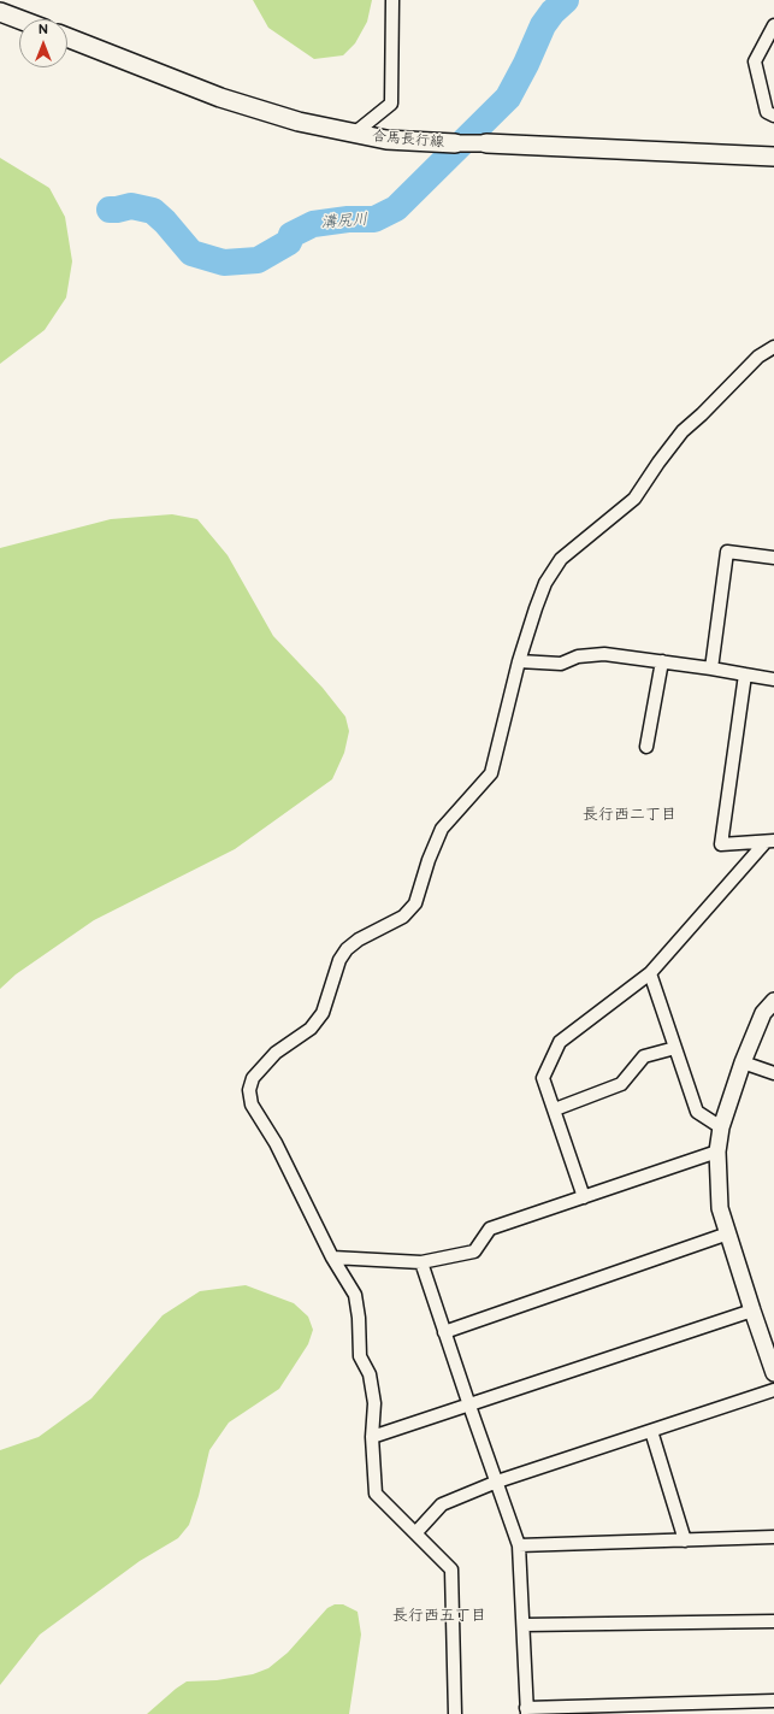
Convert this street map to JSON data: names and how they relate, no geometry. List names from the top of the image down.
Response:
{
  "streets": {
    "main road": ["合馬長行線"]
  },
  "districts": ["長行西二丁目", "長行西五丁目"],
  "water": ["溝尻川"],
  "north": "top"
}
